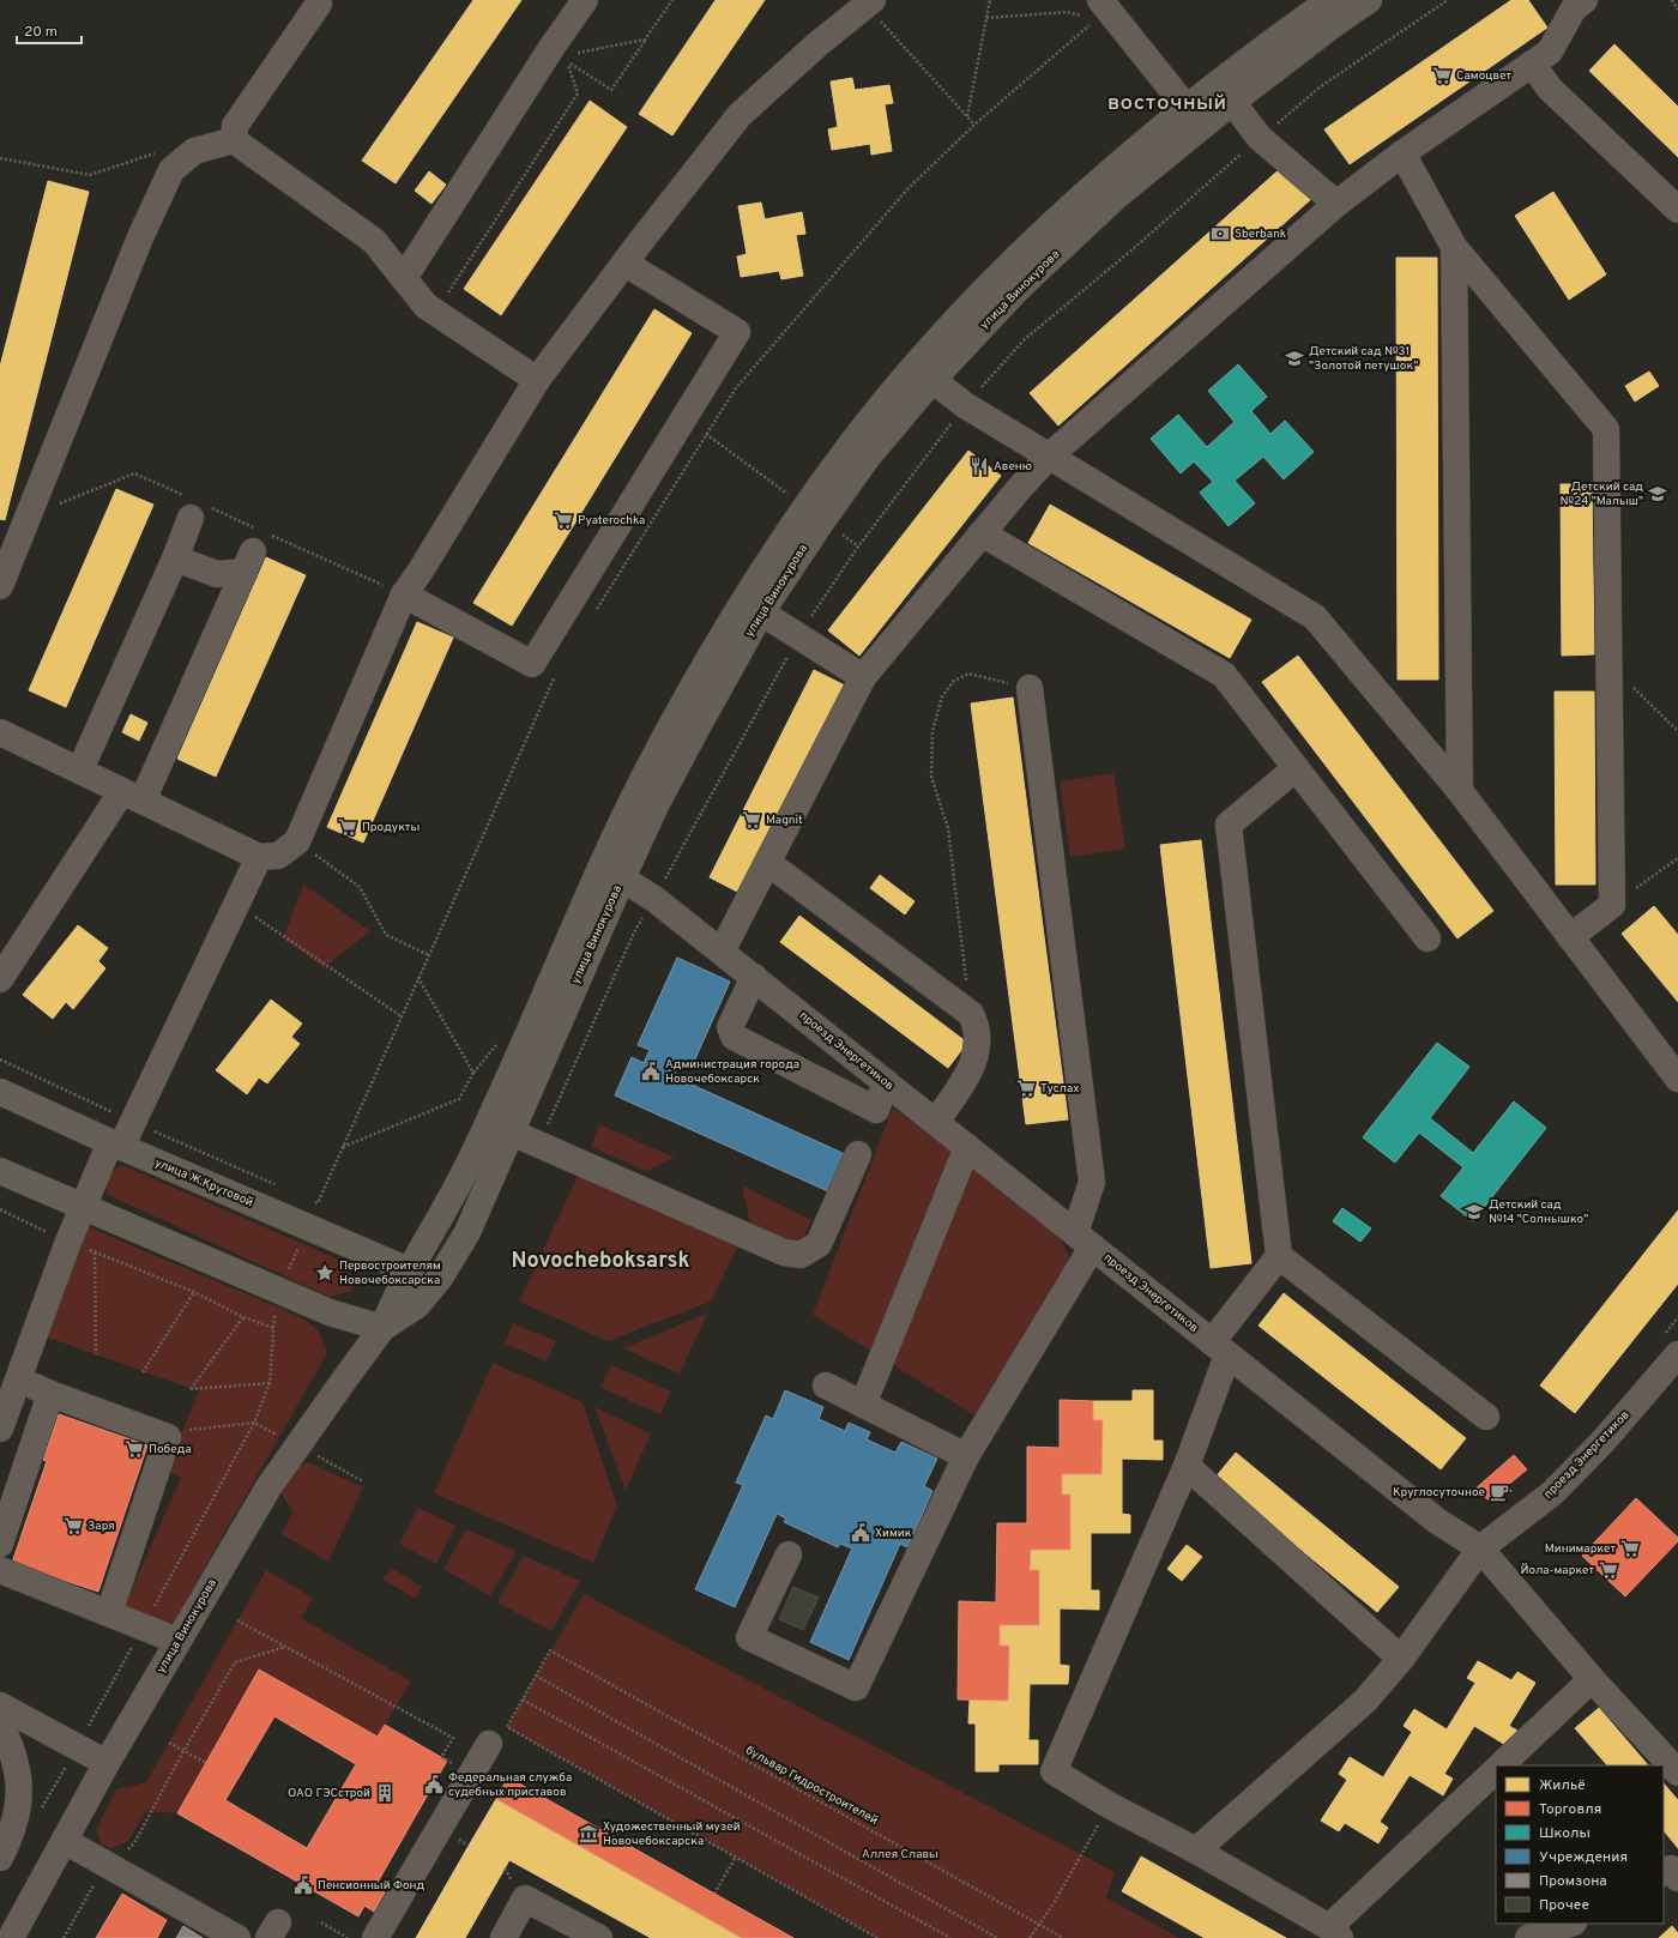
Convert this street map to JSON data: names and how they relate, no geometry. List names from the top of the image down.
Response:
{
  "streets": {
    "main road": ["улица Винокурова", "улица Ж.Крутовой"],
    "street": ["проезд Энергетиков"],
    "path": ["бульвар Гидростроителей"]
  },
  "crossings": [
    ["улица Винокурова", "проезд Энергетиков"],
    ["улица Винокурова", "улица Ж.Крутовой"]
  ],
  "districts": ["ВОСТОЧНЫЙ", "Novocheboksarsk"],
  "parks": ["Аллея Славы"],
  "places": {
    "supermarket": [
      "Самоцвет",
      "Pyaterochka",
      "Magnit",
      "Продукты",
      "Туслах",
      "Победа",
      "Заря",
      "Минимаркет",
      "Йола-маркет"
    ],
    "bank": ["Sberbank"],
    "school or university": ["Детский сад №31 \"Золотой петушок\"", "Детский сад №24 \"Малыш\"", "Детский сад №14 \"Солнышко\""],
    "restaurant": ["Авеню"],
    "public building": [
      "Администрация города Новочебоксарск",
      "Химик",
      "Федеральная служба судебных приставов",
      "Пенсионный Фонд"
    ],
    "place": ["Первостроителям Новочебоксарска"],
    "cafe": ["Круглосуточное"],
    "building": ["ОАО ГЭСстрой"],
    "museum": ["Художественный музей Новочебоксарска"]
  },
  "legend": [
    "Жильё",
    "Торговля",
    "Школы",
    "Учреждения",
    "Промзона",
    "Прочее"
  ],
  "scale_bar": "20 m"
}
